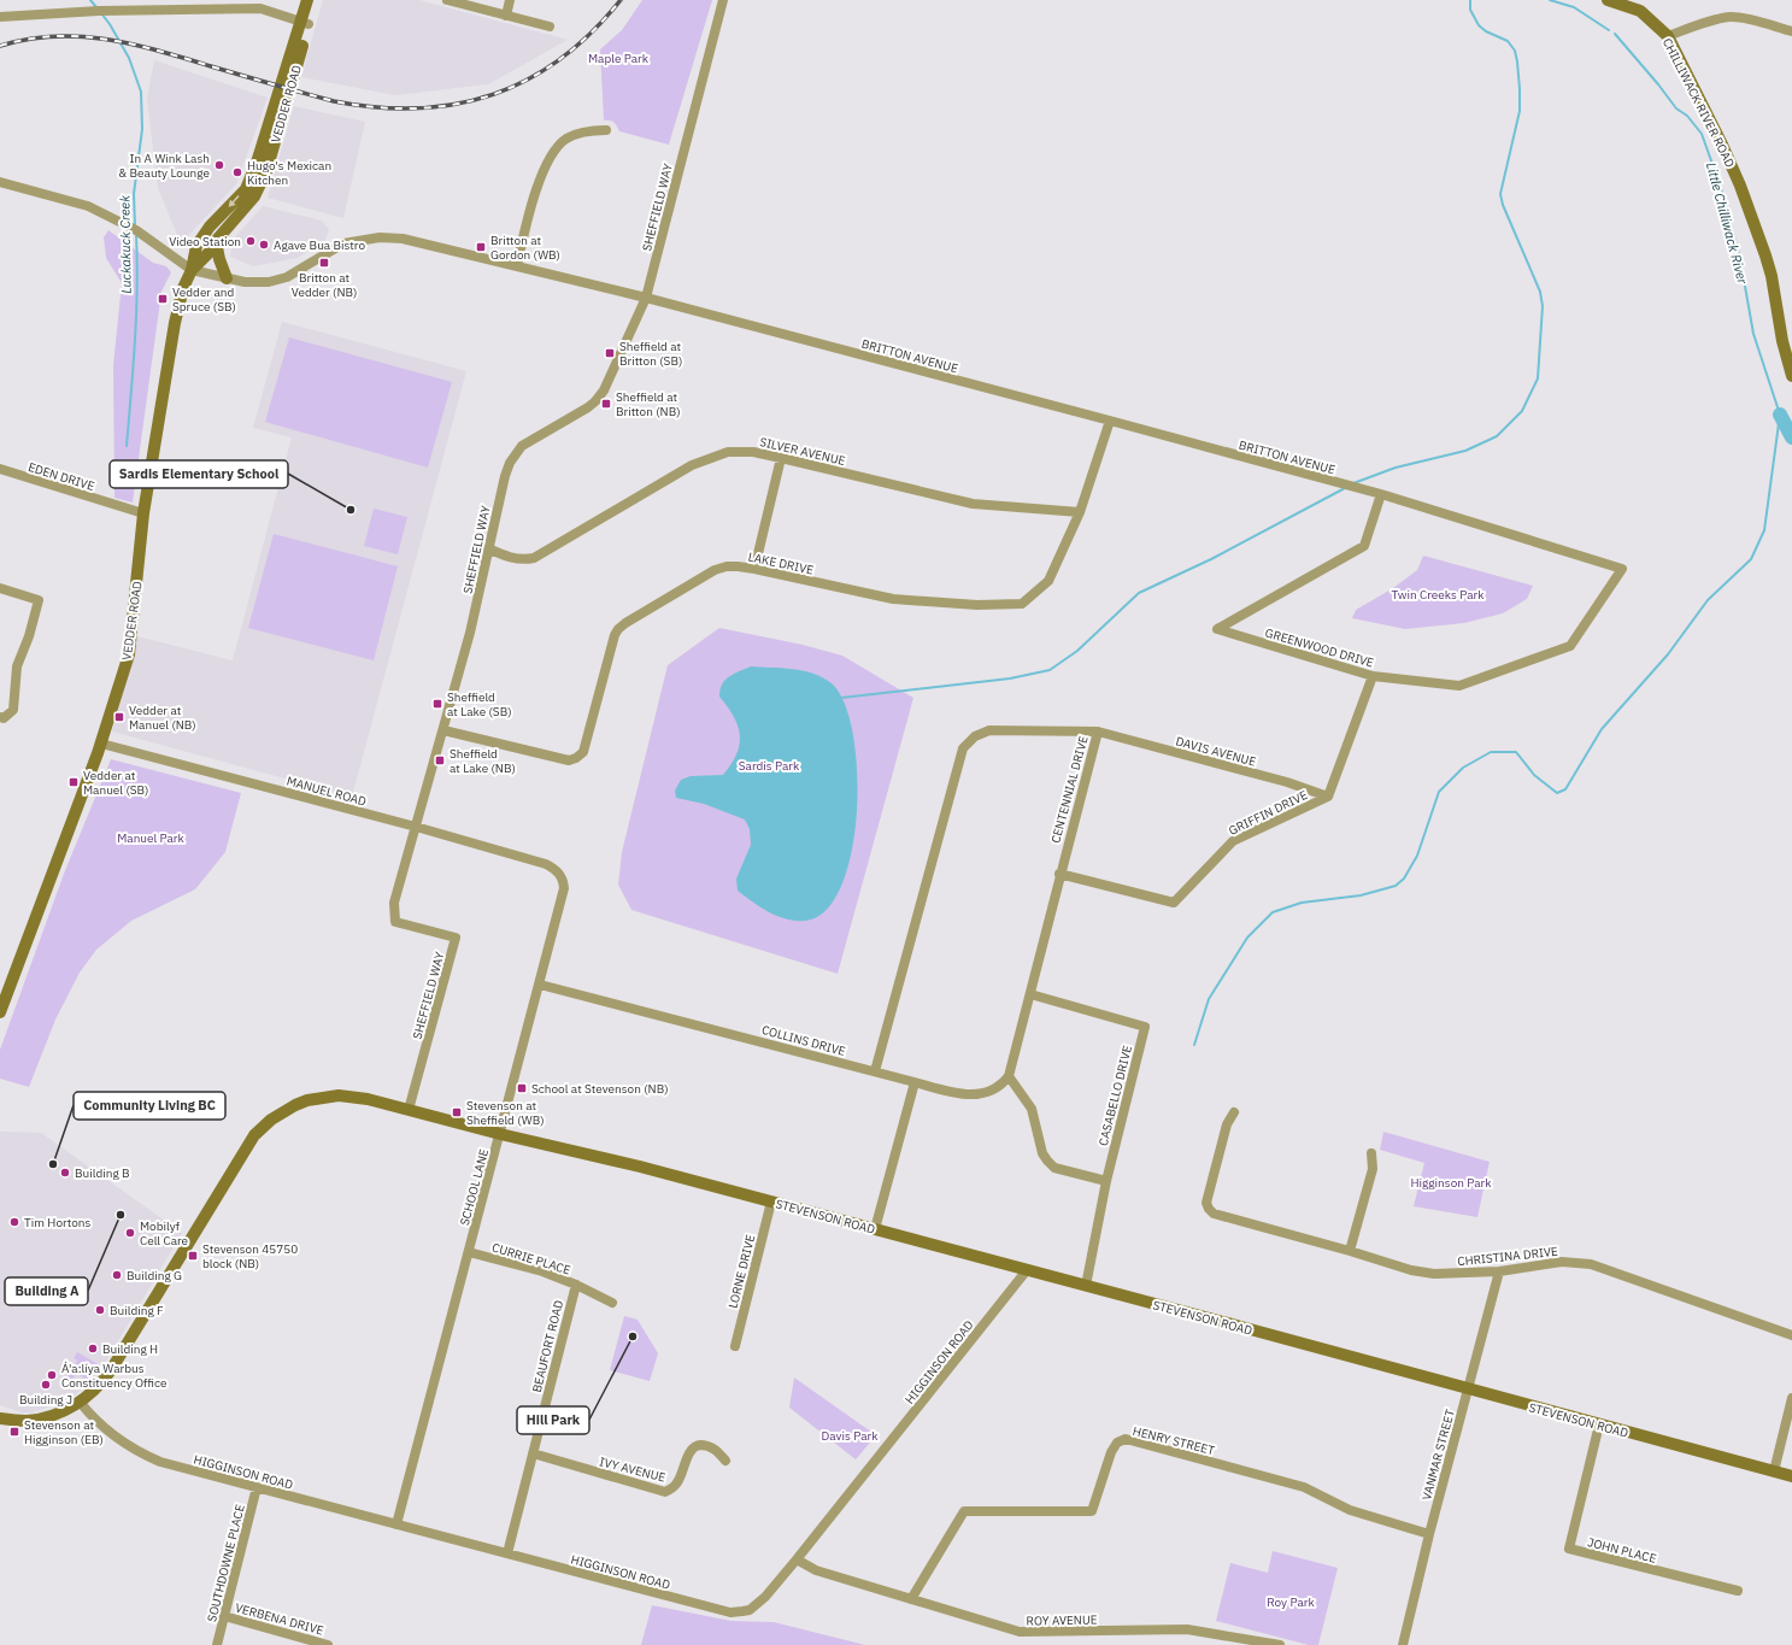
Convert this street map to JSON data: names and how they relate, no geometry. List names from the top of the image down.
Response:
{
  "streets": {
    "street": [
      "CHILLIWACK RIVER ROAD",
      "VEDDER ROAD",
      "SHEFFIELD WAY",
      "BRITTON AVENUE",
      "SILVER AVENUE",
      "EDEN DRIVE",
      "LAKE DRIVE",
      "GREENWOOD DRIVE",
      "DAVIS AVENUE",
      "CENTENNIAL DRIVE",
      "MANUEL ROAD",
      "GRIFFIN DRIVE",
      "COLLINS DRIVE",
      "CASABELLO DRIVE",
      "SCHOOL LANE",
      "STEVENSON ROAD",
      "CHRISTINA DRIVE",
      "CURRIE PLACE",
      "LORNE DRIVE",
      "BEAUFORT ROAD",
      "HIGGINSON ROAD",
      "HENRY STREET",
      "VANMAR STREET",
      "IVY AVENUE",
      "JOHN PLACE",
      "SOUTHDOWNE PLACE",
      "VERBENA DRIVE",
      "ROY AVENUE"
    ]
  },
  "crossings": [
    ["VEDDER ROAD", "BRITTON AVENUE"],
    ["VEDDER ROAD", "EDEN DRIVE"],
    ["VEDDER ROAD", "MANUEL ROAD"],
    ["SHEFFIELD WAY", "BRITTON AVENUE"],
    ["SHEFFIELD WAY", "SILVER AVENUE"],
    ["SHEFFIELD WAY", "LAKE DRIVE"],
    ["SHEFFIELD WAY", "MANUEL ROAD"],
    ["SHEFFIELD WAY", "STEVENSON ROAD"],
    ["BRITTON AVENUE", "LAKE DRIVE"],
    ["BRITTON AVENUE", "GREENWOOD DRIVE"],
    ["SILVER AVENUE", "LAKE DRIVE"],
    ["DAVIS AVENUE", "CENTENNIAL DRIVE"],
    ["DAVIS AVENUE", "GRIFFIN DRIVE"],
    ["CENTENNIAL DRIVE", "GRIFFIN DRIVE"],
    ["CENTENNIAL DRIVE", "COLLINS DRIVE"],
    ["CENTENNIAL DRIVE", "CASABELLO DRIVE"],
    ["MANUEL ROAD", "SCHOOL LANE"],
    ["COLLINS DRIVE", "SCHOOL LANE"],
    ["CASABELLO DRIVE", "STEVENSON ROAD"],
    ["SCHOOL LANE", "STEVENSON ROAD"],
    ["SCHOOL LANE", "CURRIE PLACE"],
    ["SCHOOL LANE", "HIGGINSON ROAD"],
    ["STEVENSON ROAD", "LORNE DRIVE"],
    ["STEVENSON ROAD", "HIGGINSON ROAD"],
    ["STEVENSON ROAD", "VANMAR STREET"],
    ["STEVENSON ROAD", "JOHN PLACE"],
    ["CHRISTINA DRIVE", "VANMAR STREET"],
    ["CURRIE PLACE", "BEAUFORT ROAD"],
    ["BEAUFORT ROAD", "HIGGINSON ROAD"],
    ["BEAUFORT ROAD", "IVY AVENUE"],
    ["HIGGINSON ROAD", "SOUTHDOWNE PLACE"],
    ["HIGGINSON ROAD", "ROY AVENUE"],
    ["HENRY STREET", "VANMAR STREET"],
    ["HENRY STREET", "ROY AVENUE"],
    ["SOUTHDOWNE PLACE", "VERBENA DRIVE"]
  ],
  "water": ["Little Chilliwack River", "Luckakuck Creek"],
  "parks": [
    "Maple Park",
    "Twin Creeks Park",
    "Sardis Park",
    "Manuel Park",
    "Higginson Park",
    "Davis Park",
    "Roy Park"
  ],
  "places": {
    "other": [
      "In A Wink Lash & Beauty Lounge",
      "Hugo's Mexican Kitchen",
      "Video Station",
      "Agave Bua Bistro",
      "Sardis Elementary School",
      "Community Living BC",
      "Building B",
      "Building A",
      "Tim Hortons",
      "Mobilyf Cell Care",
      "Building G",
      "Building F",
      "Hill Park",
      "Building H",
      "Á'a:líya Warbus Constituency Office",
      "Building J"
    ],
    "transit": [
      "Britton at Gordon (WB)",
      "Britton at Vedder (NB)",
      "Vedder and Spruce (SB)",
      "Sheffield at Britton (SB)",
      "Sheffield at Britton (NB)",
      "Sheffield at Lake (SB)",
      "Vedder at Manuel (NB)",
      "Sheffield at Lake (NB)",
      "Vedder at Manuel (SB)",
      "School at Stevenson (NB)",
      "Stevenson at Sheffield (WB)",
      "Stevenson 45750 block (NB)",
      "Stevenson at Higginson (EB)"
    ]
  }
}
